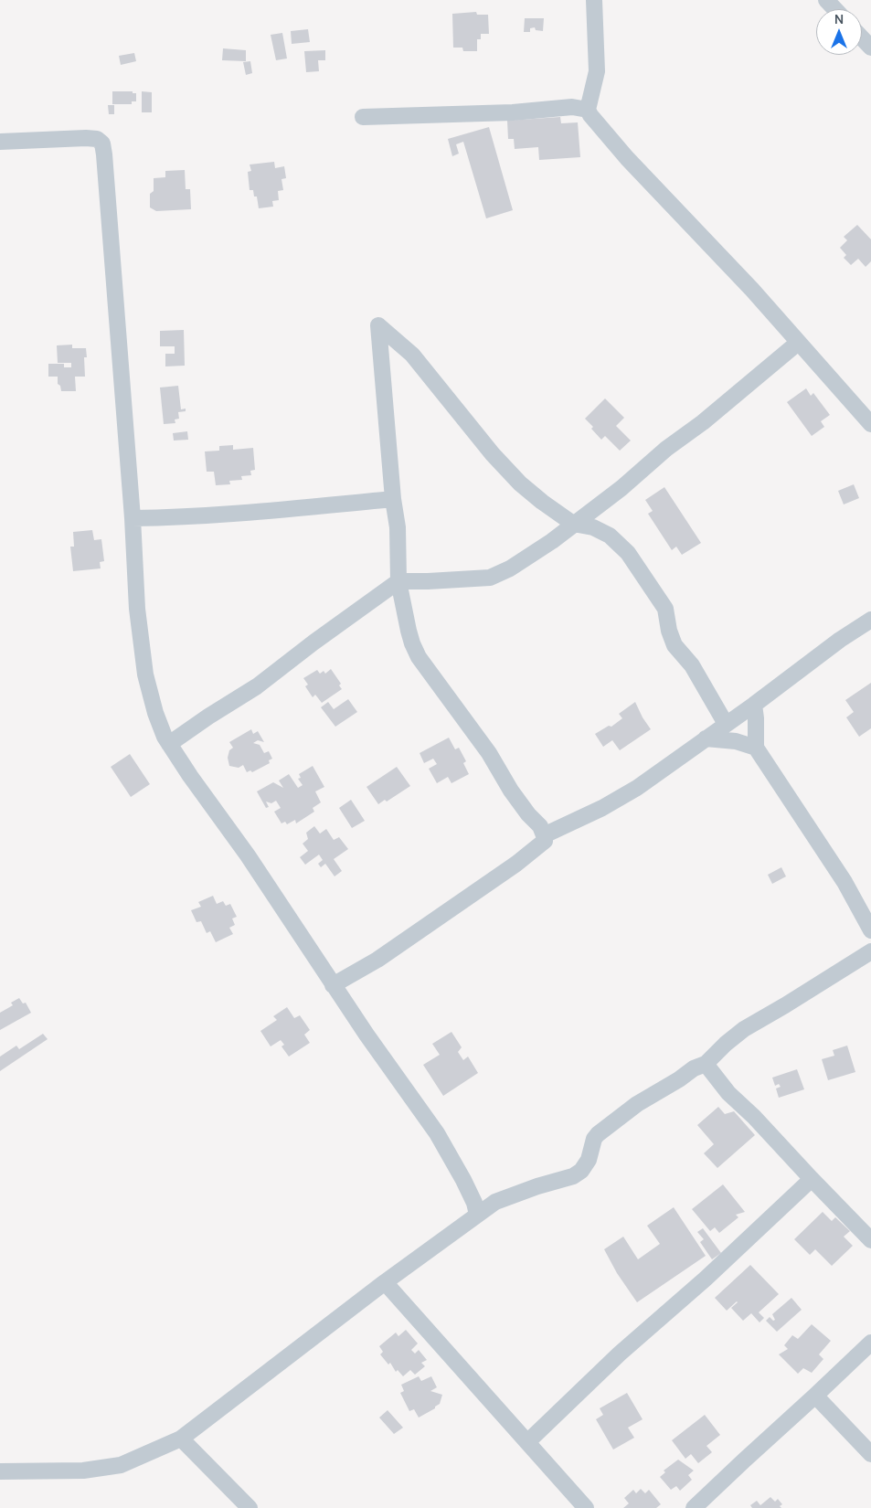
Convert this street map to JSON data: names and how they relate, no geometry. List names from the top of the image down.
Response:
{
  "north": "top"
}
